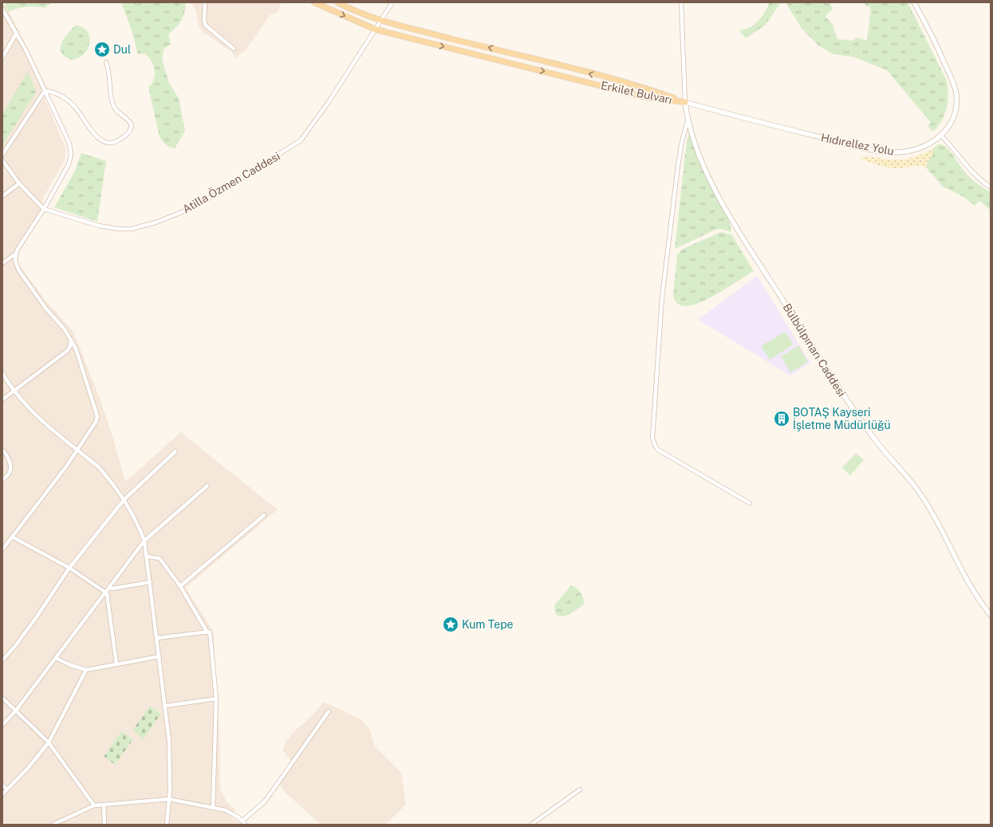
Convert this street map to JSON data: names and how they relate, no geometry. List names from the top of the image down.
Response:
{
  "streets": {
    "main road": ["Erkilet Bulvarı"],
    "street": ["Hıdırellez Yolu", "Atilla Özmen Caddesi", "Bülbülpınarı Caddesi"]
  },
  "crossings": [
    ["Erkilet Bulvarı", "Hıdırellez Yolu"],
    ["Erkilet Bulvarı", "Atilla Özmen Caddesi"],
    ["Erkilet Bulvarı", "Bülbülpınarı Caddesi"],
    ["Hıdırellez Yolu", "Bülbülpınarı Caddesi"]
  ],
  "places": {
    "place": ["Dul", "Kum Tepe"],
    "building": ["BOTAŞ Kayseri İşletme Müdürlüğü"]
  }
}
